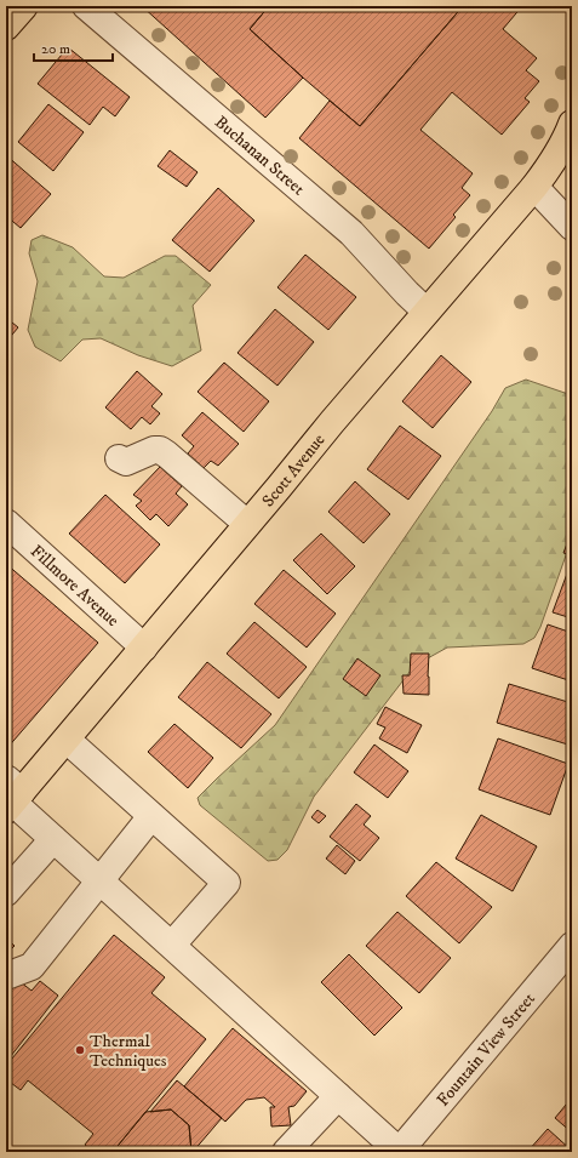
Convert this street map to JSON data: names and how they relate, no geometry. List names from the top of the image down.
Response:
{
  "streets": {
    "main road": ["Scott Avenue"],
    "street": ["Buchanan Street", "Fillmore Avenue", "Fountain View Street"]
  },
  "crossings": [
    ["Buchanan Street", "Scott Avenue"],
    ["Scott Avenue", "Fillmore Avenue"]
  ],
  "places": ["Thermal Techniques"],
  "scale_bar": "20 m"
}
